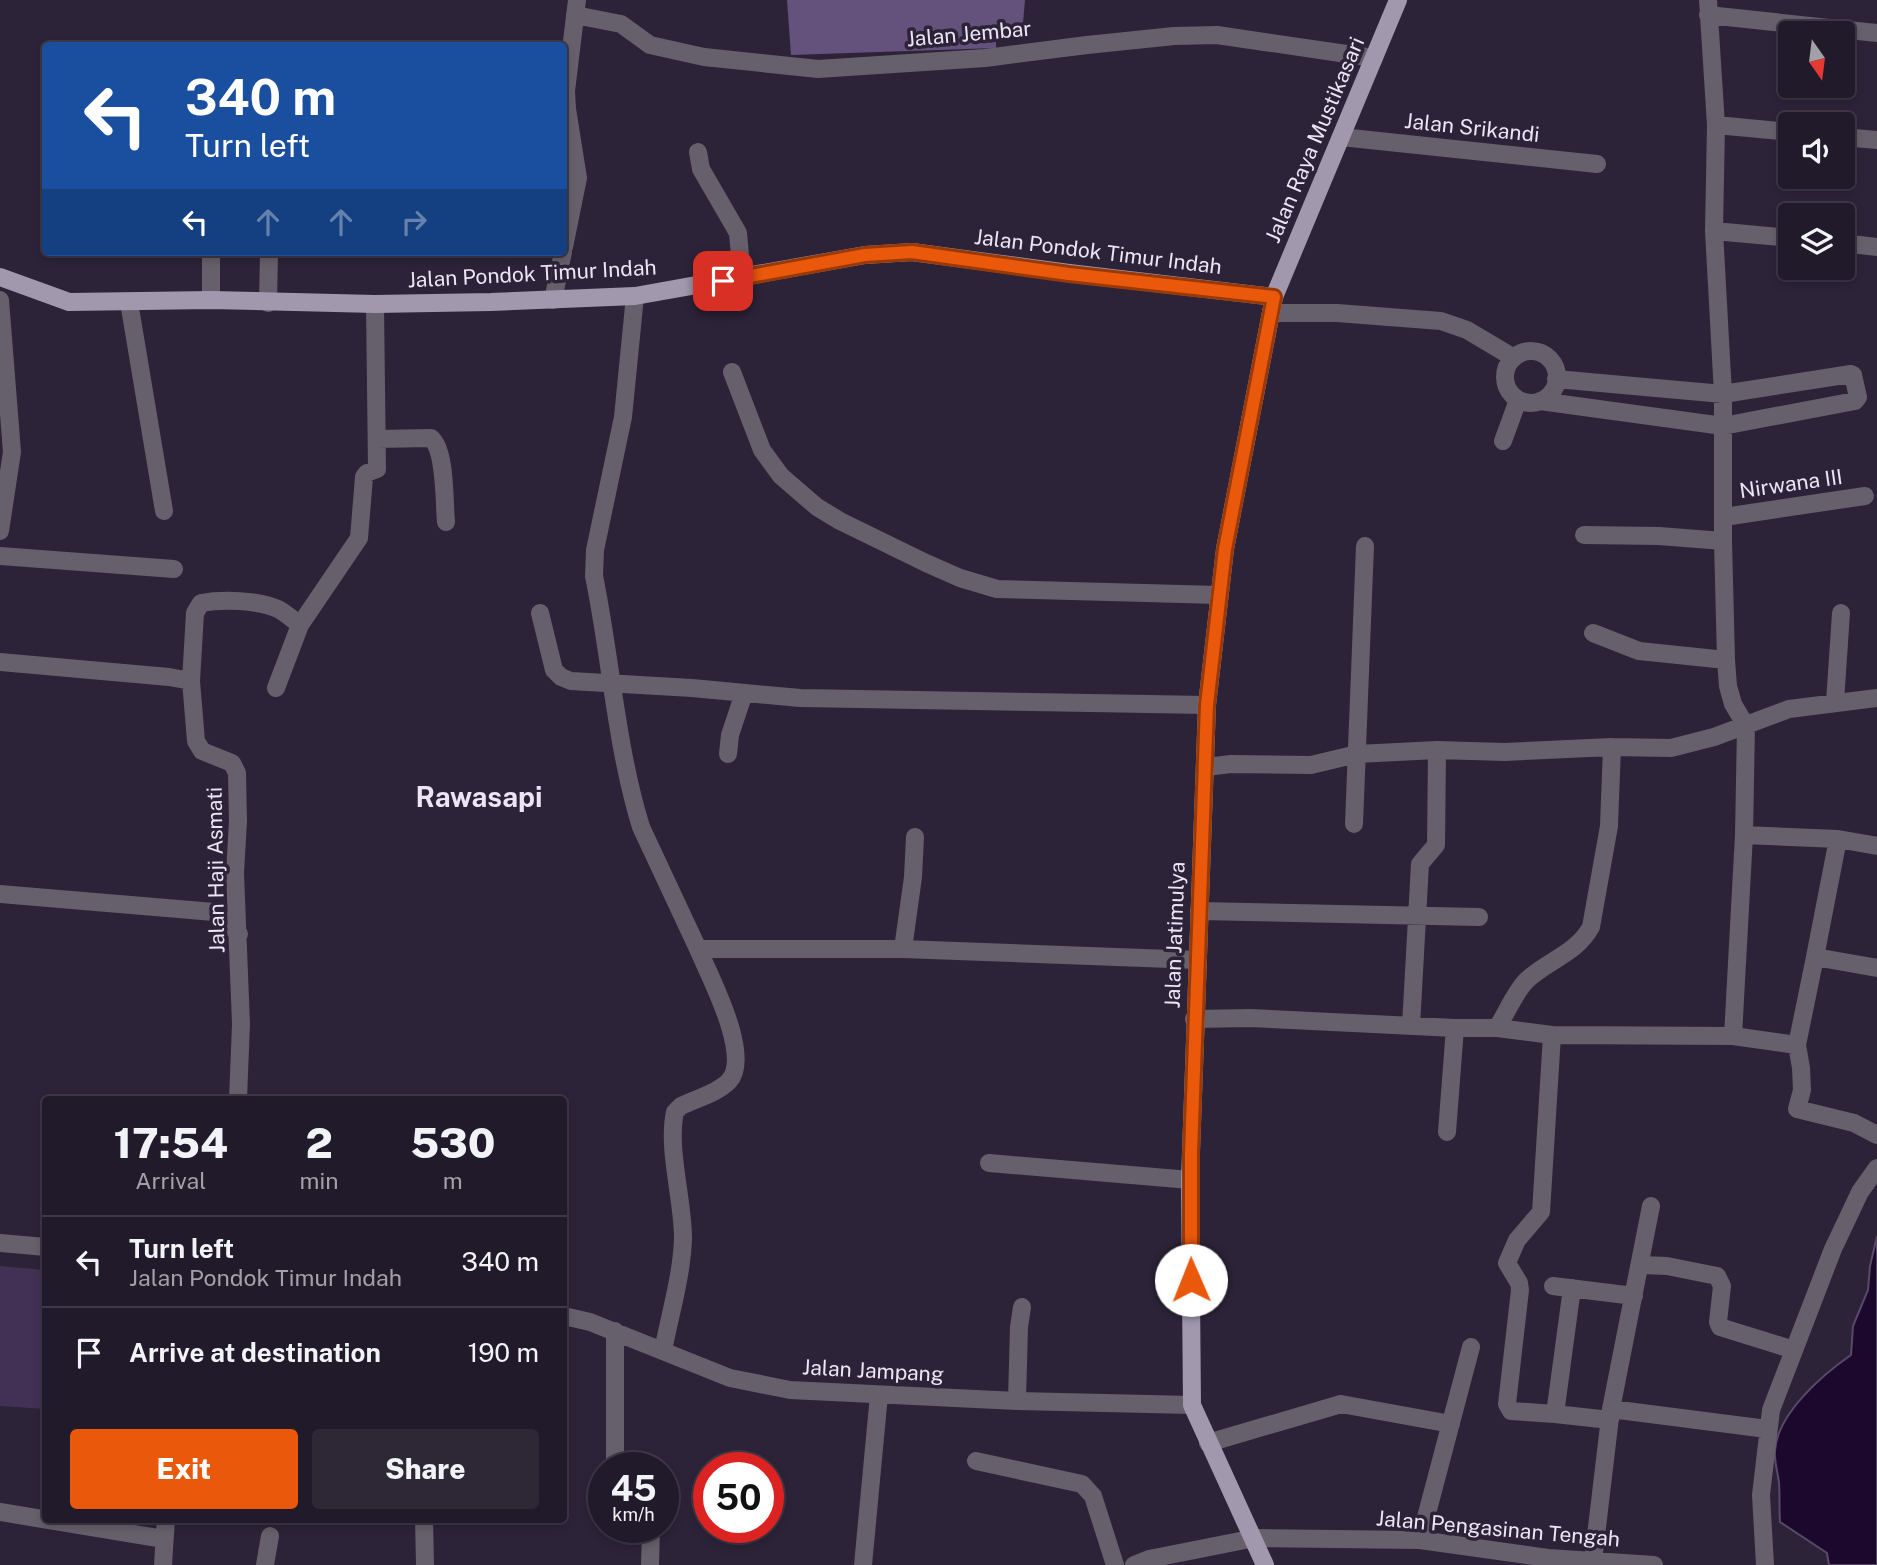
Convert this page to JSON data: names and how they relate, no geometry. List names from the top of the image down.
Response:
{
  "streets": {
    "main road": ["Jalan Raya Mustikasari", "Jalan Pondok Timur Indah", "Jalan Jatimulya"],
    "street": [
      "Jalan Jembar",
      "Jalan Srikandi",
      "Nirwana III",
      "Jalan Haji Asmati",
      "Jalan Jampang",
      "Jalan Pengasinan Tengah"
    ]
  },
  "crossings": [
    ["Jalan Jembar", "Jalan Raya Mustikasari"],
    ["Jalan Srikandi", "Jalan Raya Mustikasari"],
    ["Jalan Raya Mustikasari", "Jalan Pondok Timur Indah"],
    ["Jalan Raya Mustikasari", "Jalan Jatimulya"],
    ["Jalan Pondok Timur Indah", "Jalan Jatimulya"],
    ["Jalan Jatimulya", "Jalan Jampang"],
    ["Jalan Jatimulya", "Jalan Pengasinan Tengah"]
  ],
  "districts": ["Rawasapi"],
  "north": "bottom",
  "page": {
    "turn": ["340 m", "Turn left"],
    "eta": [
      "17:54",
      "Arrival",
      "2",
      "min",
      "530",
      "m"
    ],
    "list": [
      {
        "name": "Turn left",
        "note": "Jalan Pondok Timur Indah",
        "value": "340 m"
      },
      {
        "name": "Arrive at destination",
        "value": "190 m"
      }
    ],
    "buttons": ["Exit", "Share"],
    "speed": "45 km/h",
    "limit": "50"
  }
}
